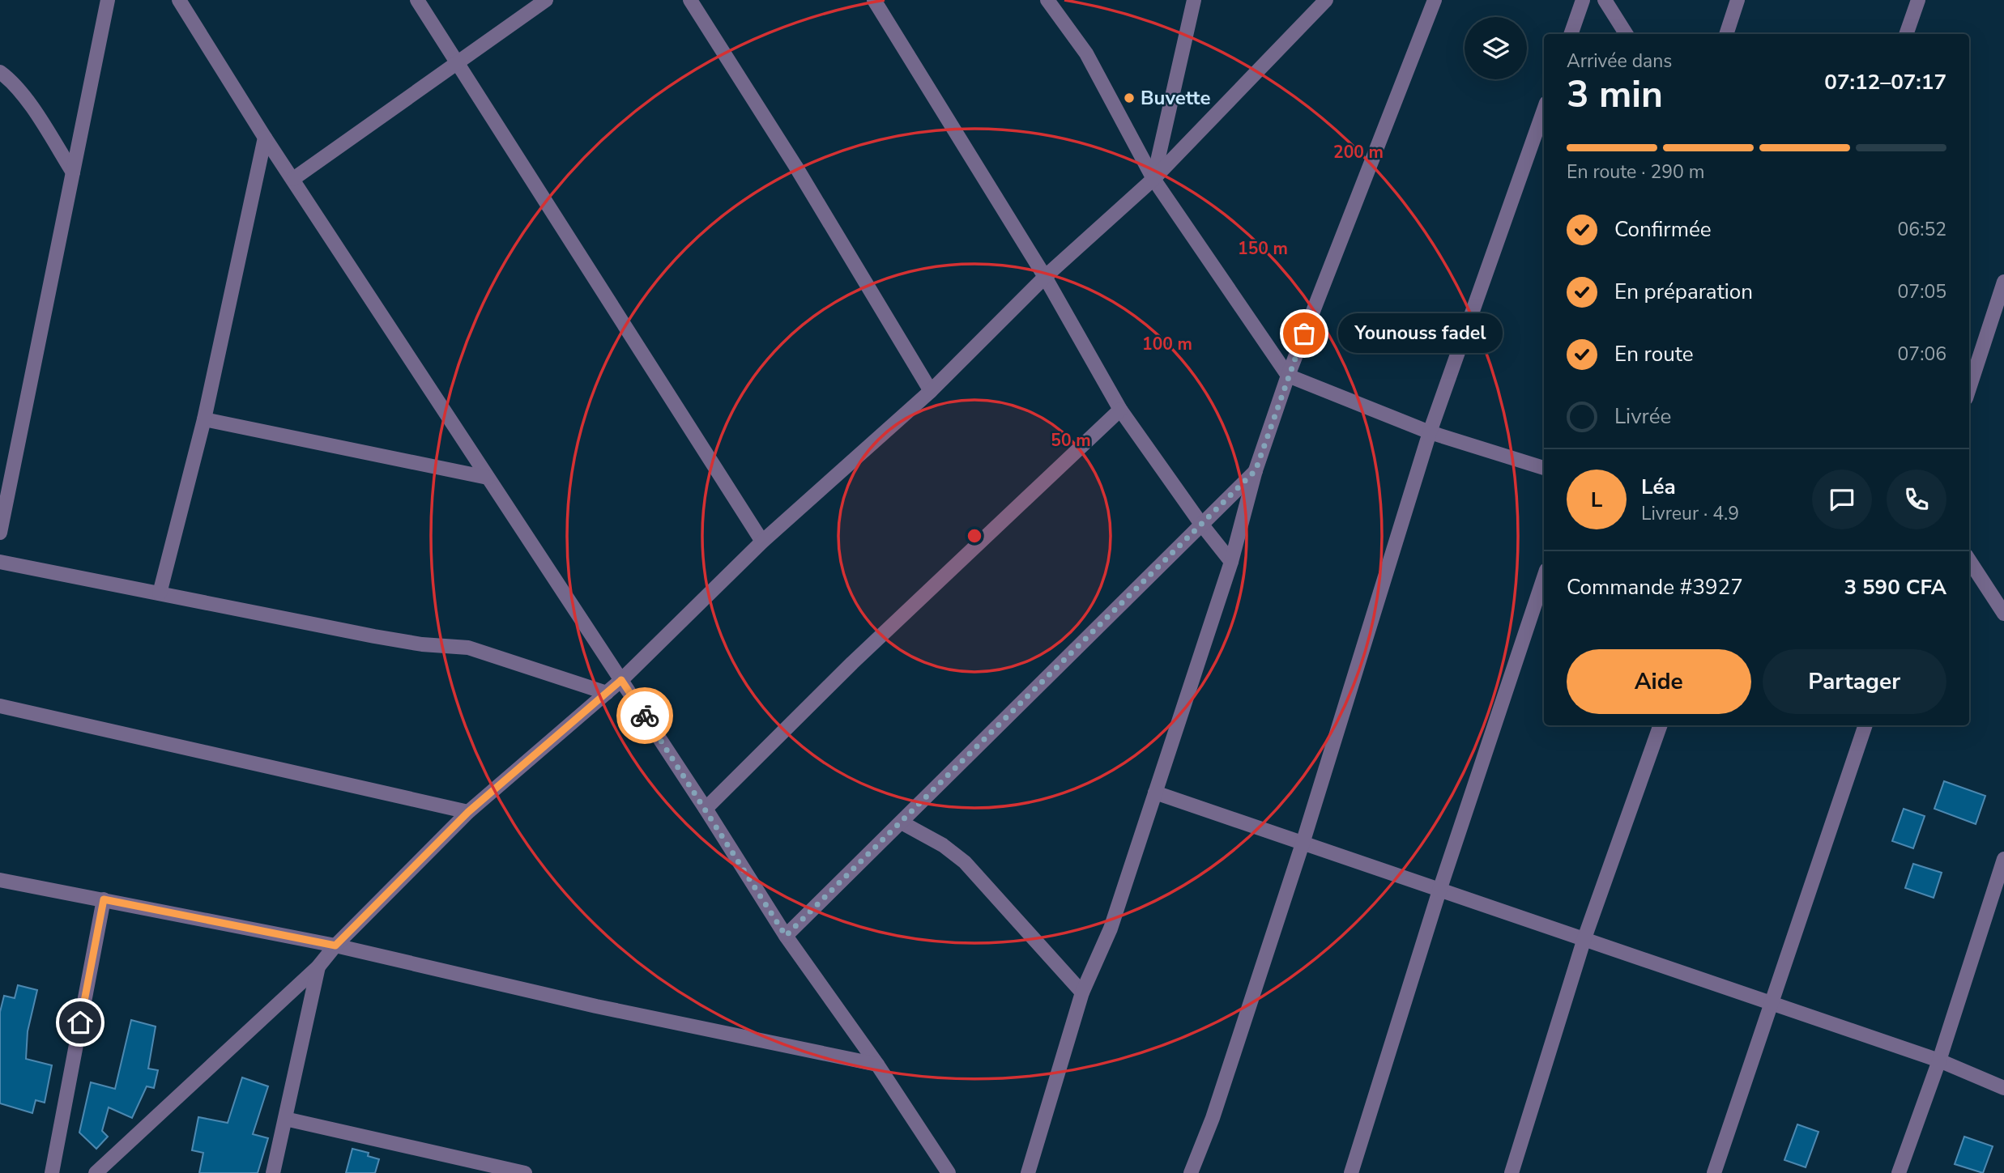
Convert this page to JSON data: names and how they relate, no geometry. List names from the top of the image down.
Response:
{
  "places": ["Buvette", "Younouss fadel"],
  "page": {
    "heading": ["3 min", "Arrivée dans", "07:12–07:17"],
    "panel": [
      "Léa",
      "Livreur · 4.9",
      "Commande #3927",
      "3 590 CFA"
    ],
    "bar": "En route · 290 m",
    "list": [
      ["Confirmée", "06:52"],
      ["En préparation", "07:05"],
      ["En route", "07:06"],
      "Livrée"
    ],
    "bubble": "Younouss fadel",
    "round": "L",
    "buttons": ["Aide", "Partager"]
  },
  "rings": [
    "200 m",
    "150 m",
    "100 m",
    "50 m"
  ]
}
